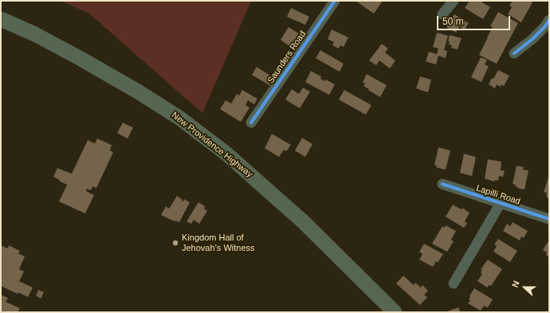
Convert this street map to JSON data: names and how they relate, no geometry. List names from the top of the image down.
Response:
{
  "streets": {
    "highway": ["New Providence Highway"],
    "street": ["Saunders Road", "Lapilli Road"]
  },
  "places": ["Kingdom Hall of Jehovah’s Witness"],
  "scale_bar": "50 m",
  "north": "left"
}
